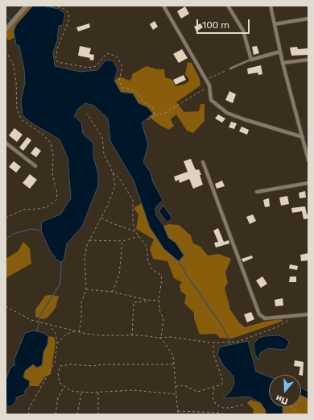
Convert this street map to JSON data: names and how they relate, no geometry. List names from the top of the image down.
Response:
{
  "scale_bar": "100 m",
  "north": "bottom"
}
